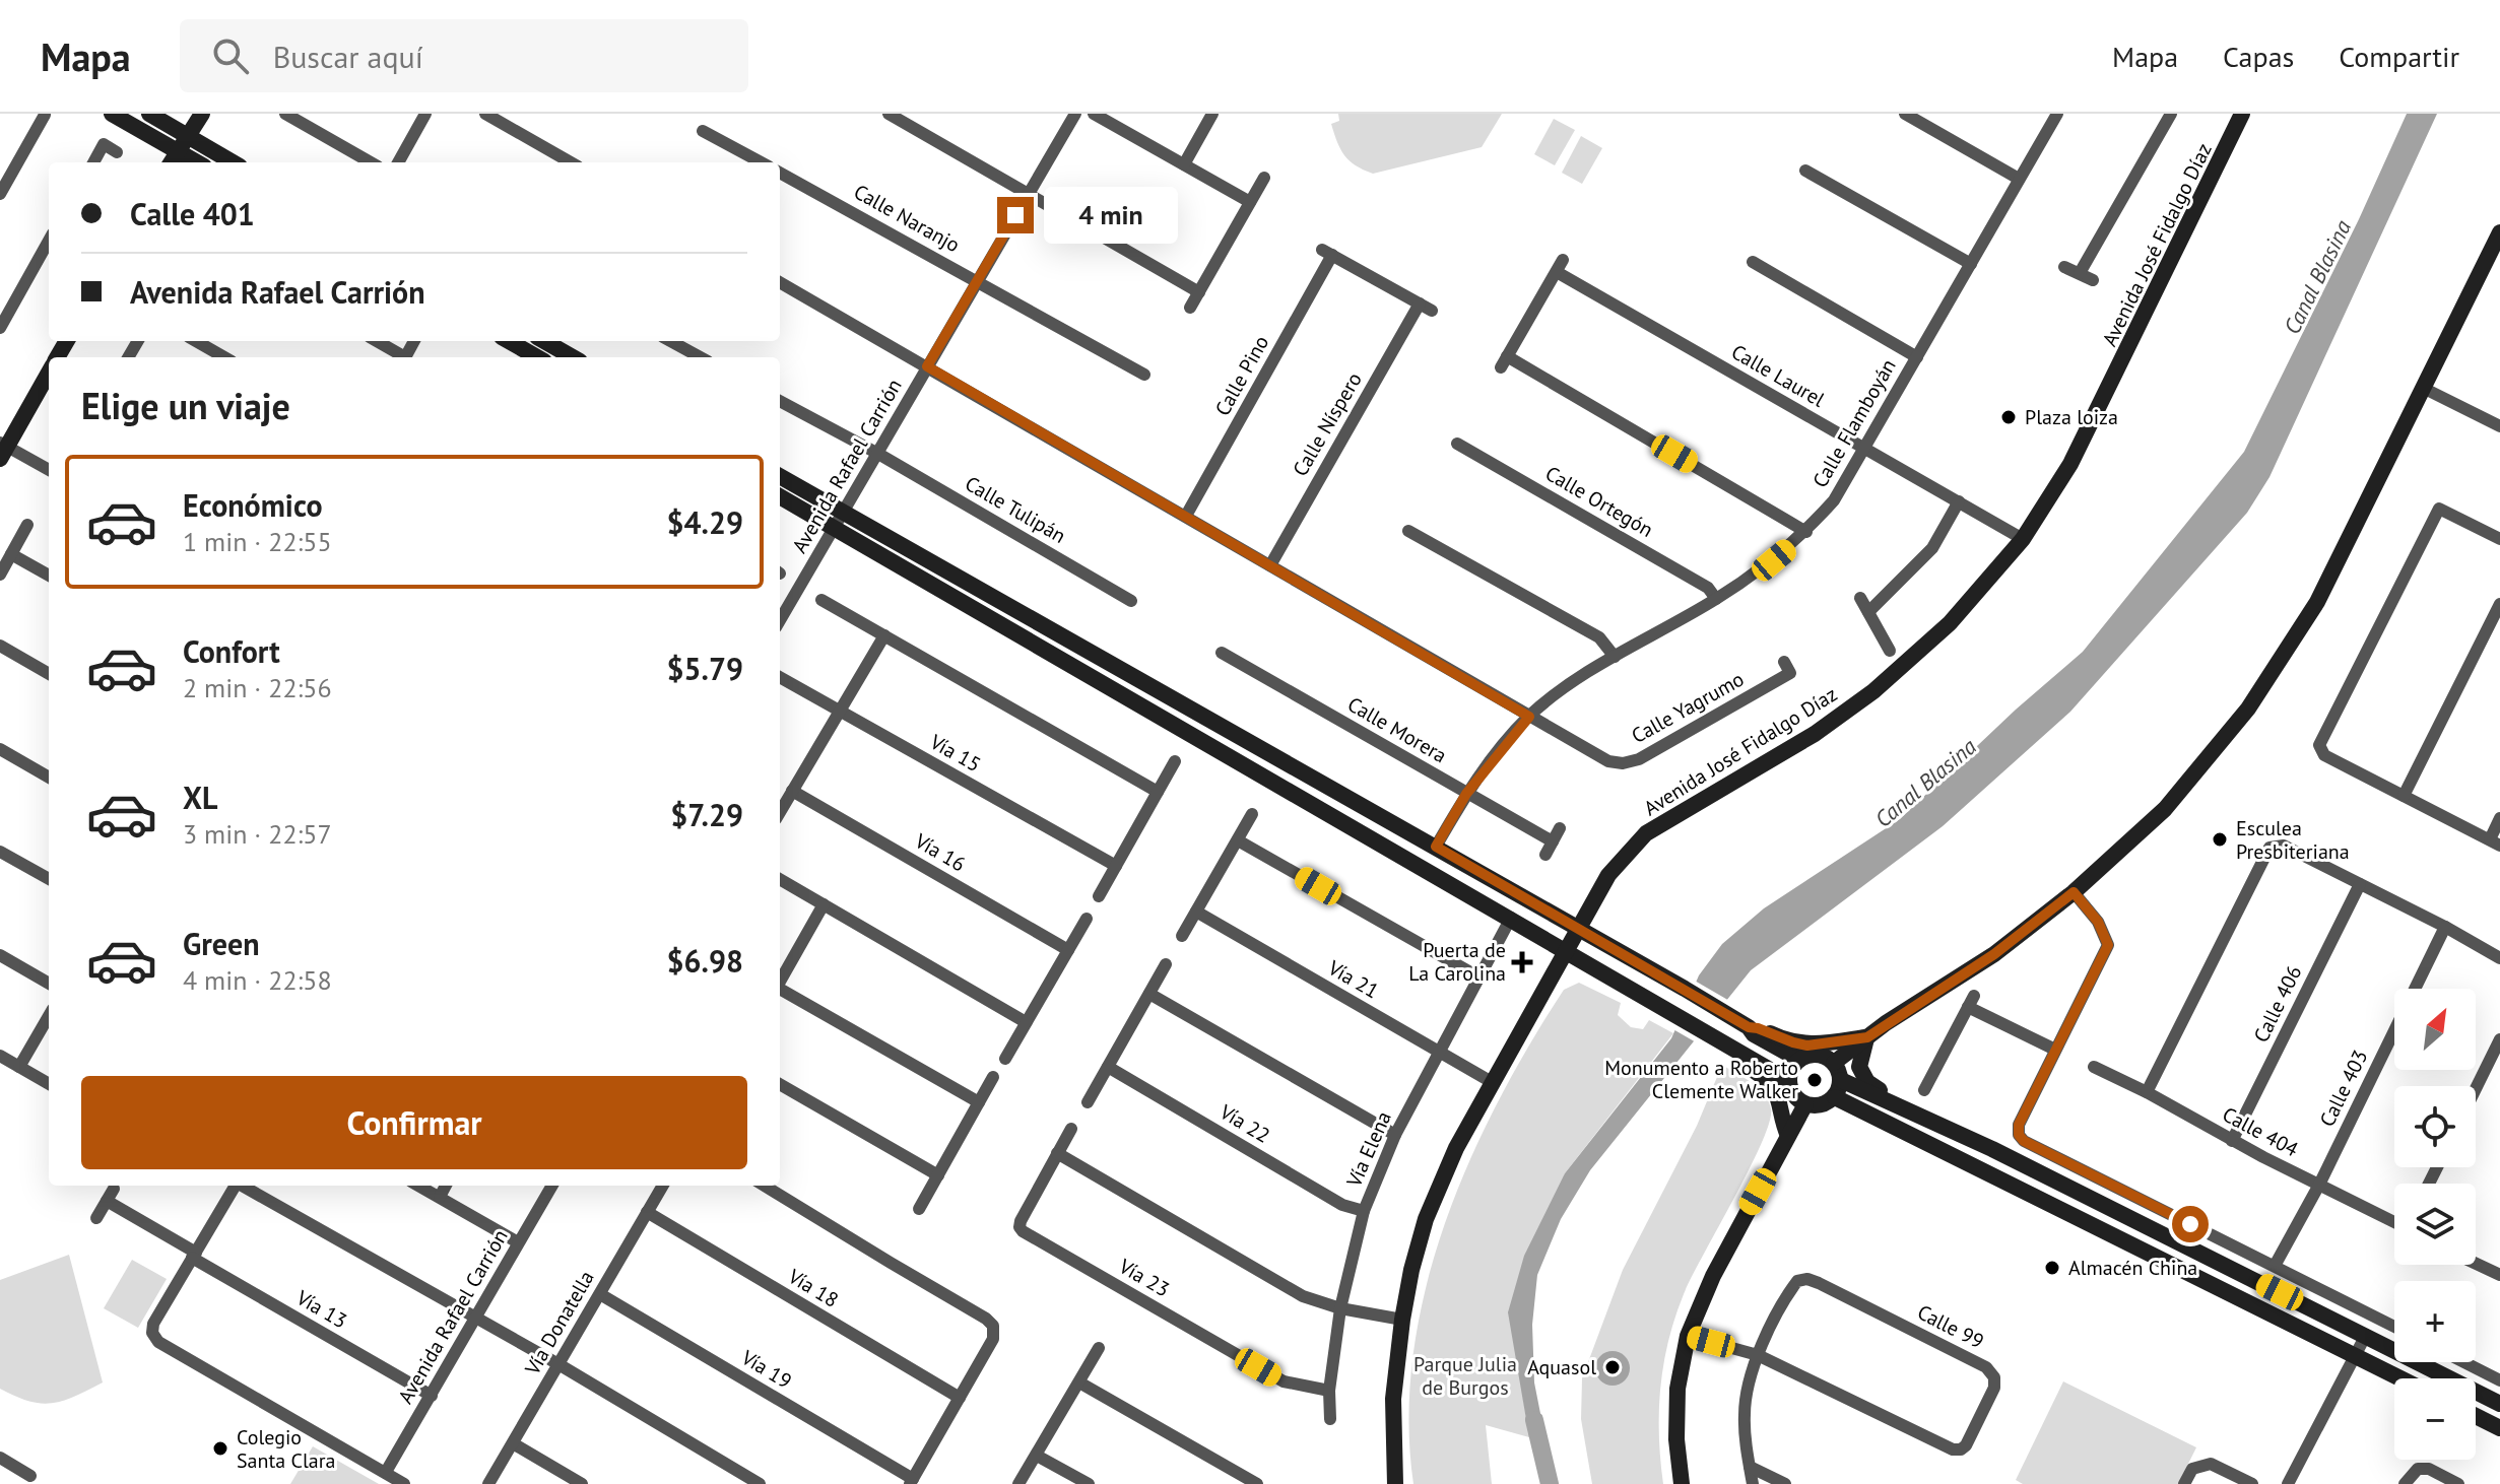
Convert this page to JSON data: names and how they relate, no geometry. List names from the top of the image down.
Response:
{
  "streets": {
    "main road": ["Avenida José Fidalgo Díaz"],
    "street": [
      "Calle Naranjo",
      "Calle Pino",
      "Calle Laurel",
      "Calle Flamboyán",
      "Calle Níspero",
      "Avenida Rafael Carrión",
      "Calle Ortegón",
      "Calle Tulipán",
      "Calle Yagrumo",
      "Calle Morera",
      "Vía 15",
      "Vía 16",
      "Vía 21",
      "Calle 406",
      "Calle 403",
      "Vía 22",
      "Calle 404",
      "Vía Elena",
      "Vía 23",
      "Vía 18",
      "Vía 13",
      "Vía Donatella",
      "Calle 99",
      "Vía 19"
    ]
  },
  "crossings": [
    ["Calle Naranjo", "Avenida Rafael Carrión"],
    ["Avenida José Fidalgo Díaz", "Calle Laurel"],
    ["Avenida José Fidalgo Díaz", "Vía 21"],
    ["Calle Pino", "Calle Níspero"],
    ["Calle Pino", "Calle Yagrumo"],
    ["Calle Laurel", "Calle Flamboyán"],
    ["Calle Flamboyán", "Calle Ortegón"],
    ["Calle Flamboyán", "Calle Yagrumo"],
    ["Calle Flamboyán", "Calle Morera"],
    ["Calle Níspero", "Calle Yagrumo"],
    ["Avenida Rafael Carrión", "Calle Tulipán"],
    ["Avenida Rafael Carrión", "Calle Yagrumo"],
    ["Avenida Rafael Carrión", "Vía 13"],
    ["Vía 21", "Vía Elena"],
    ["Calle 406", "Calle 404"],
    ["Calle 403", "Calle 404"],
    ["Vía 22", "Vía Elena"],
    ["Vía Elena", "Vía 23"],
    ["Vía 18", "Vía Donatella"],
    ["Vía 18", "Vía 19"],
    ["Vía Donatella", "Vía 19"]
  ],
  "water": ["Canal Blasina"],
  "parks": ["Parque Julia de Burgos"],
  "places": {
    "other": [
      "Plaza loiza",
      "Esculea Presbiteriana",
      "Monumento a Roberto Clemente Walker",
      "Almacén China",
      "Aquasol",
      "Colegio Santa Clara"
    ],
    "health": ["Puerta de La Carolina"]
  },
  "north": "top right",
  "page": {
    "header": "Mapa",
    "search": "Buscar aquí",
    "nav": ["Mapa", "Capas", "Compartir"],
    "banner": ["Calle 401", "Avenida Rafael Carrión"],
    "bubble": "4 min",
    "heading": "Elige un viaje",
    "list": [
      {
        "name": "Económico",
        "note": "1 min · 22:55",
        "value": "$4.29"
      },
      {
        "name": "Confort",
        "note": "2 min · 22:56",
        "value": "$5.79"
      },
      {
        "name": "XL",
        "note": "3 min · 22:57",
        "value": "$7.29"
      },
      {
        "name": "Green",
        "note": "4 min · 22:58",
        "value": "$6.98"
      }
    ],
    "map_buttons": ["+", "−"],
    "buttons": "Confirmar"
  }
}
